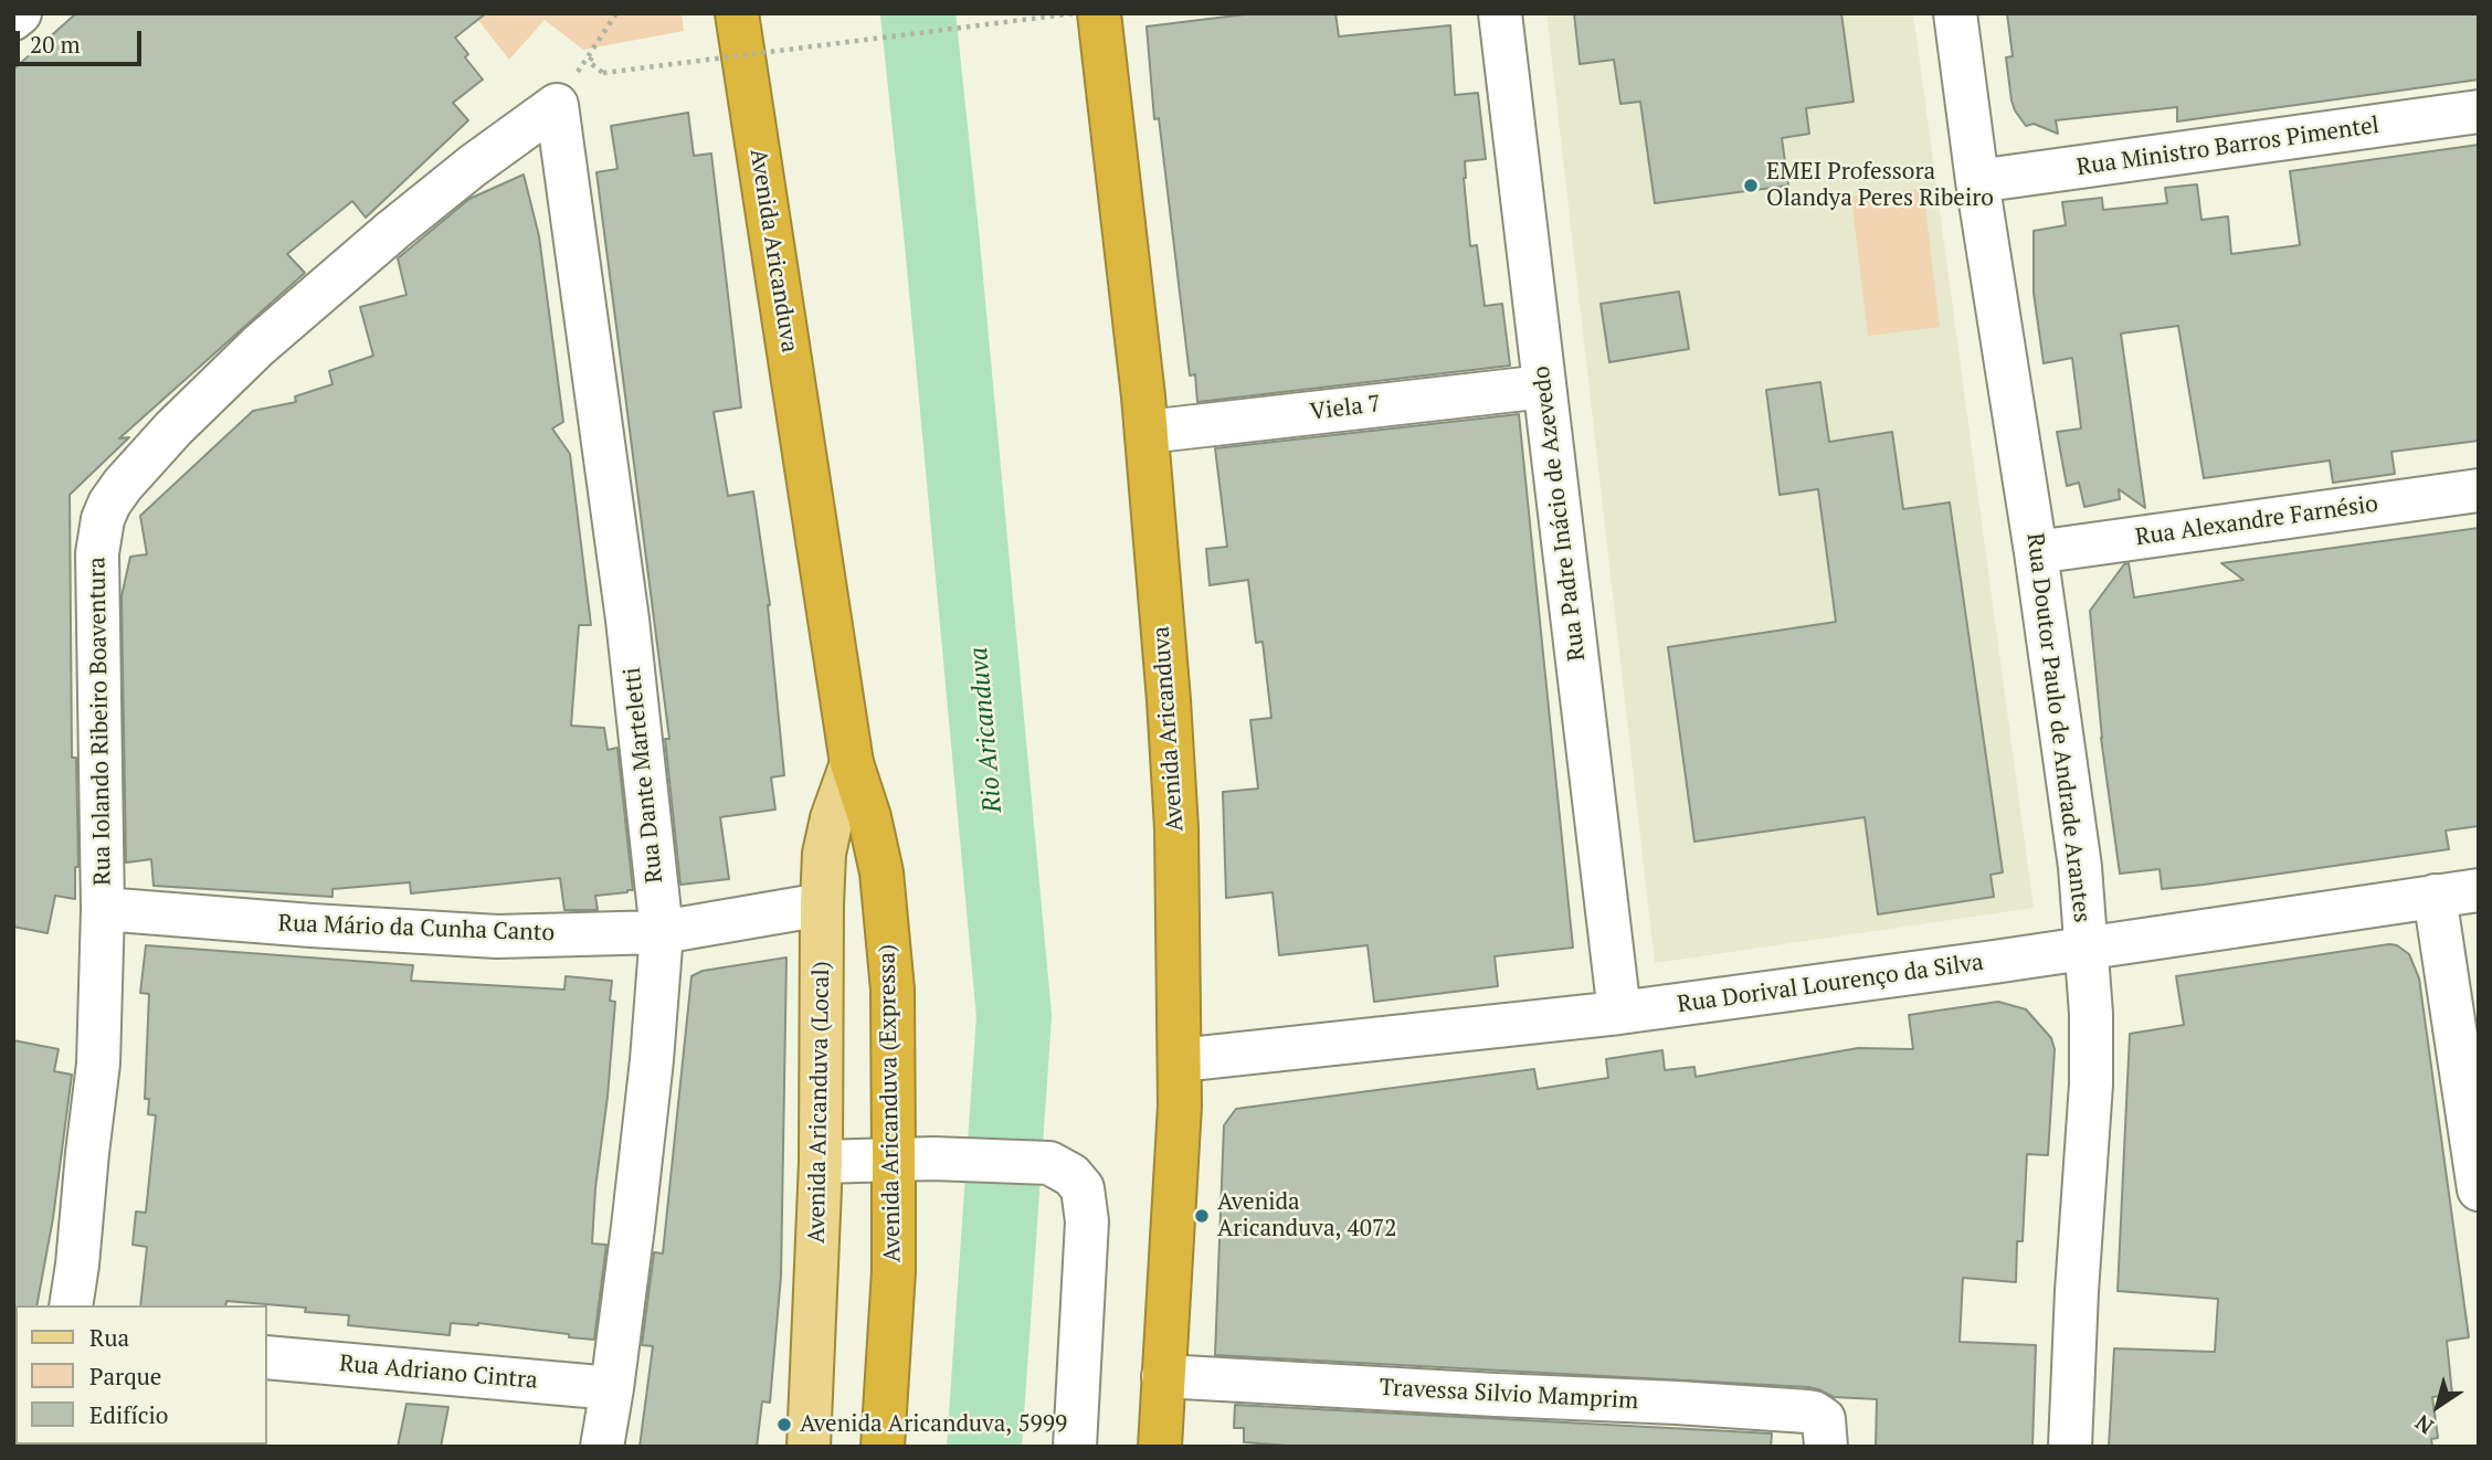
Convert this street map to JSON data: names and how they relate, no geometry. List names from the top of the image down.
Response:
{
  "streets": {
    "highway": ["Avenida Aricanduva", "Avenida Aricanduva (Expressa)"],
    "main road": ["Avenida Aricanduva (Local)"],
    "street": [
      "Rua Ministro Barros Pimentel",
      "Viela 7",
      "Rua Padre Inácio de Azevedo",
      "Rua Alexandre Farnésio",
      "Rua Iolando Ribeiro Boaventura",
      "Rua Doutor Paulo de Andrade Arantes",
      "Rua Dante Marteletti",
      "Rua Mário da Cunha Canto",
      "Rua Dorival Lourenço da Silva",
      "Rua Adriano Cintra",
      "Travessa Silvio Mamprim"
    ]
  },
  "crossings": [
    ["Rua Ministro Barros Pimentel", "Rua Doutor Paulo de Andrade Arantes"],
    ["Avenida Aricanduva", "Viela 7"],
    ["Avenida Aricanduva", "Rua Dorival Lourenço da Silva"],
    ["Avenida Aricanduva", "Avenida Aricanduva (Local)"],
    ["Avenida Aricanduva", "Avenida Aricanduva (Expressa)"],
    ["Avenida Aricanduva", "Travessa Silvio Mamprim"],
    ["Viela 7", "Rua Padre Inácio de Azevedo"],
    ["Rua Padre Inácio de Azevedo", "Rua Dorival Lourenço da Silva"],
    ["Rua Alexandre Farnésio", "Rua Doutor Paulo de Andrade Arantes"],
    ["Rua Iolando Ribeiro Boaventura", "Rua Dante Marteletti"],
    ["Rua Iolando Ribeiro Boaventura", "Rua Mário da Cunha Canto"],
    ["Rua Doutor Paulo de Andrade Arantes", "Rua Dorival Lourenço da Silva"],
    ["Rua Dante Marteletti", "Rua Mário da Cunha Canto"],
    ["Rua Dante Marteletti", "Rua Adriano Cintra"],
    ["Rua Mário da Cunha Canto", "Avenida Aricanduva (Local)"],
    ["Avenida Aricanduva (Local)", "Avenida Aricanduva (Expressa)"]
  ],
  "water": ["Rio Aricanduva"],
  "places": ["EMEI Professora Olandya Peres Ribeiro", "Avenida Aricanduva, 4072", "Avenida Aricanduva, 5999"],
  "legend": ["Rua", "Parque", "Edifício"],
  "scale_bar": "20 m",
  "north": "bottom left"
}
